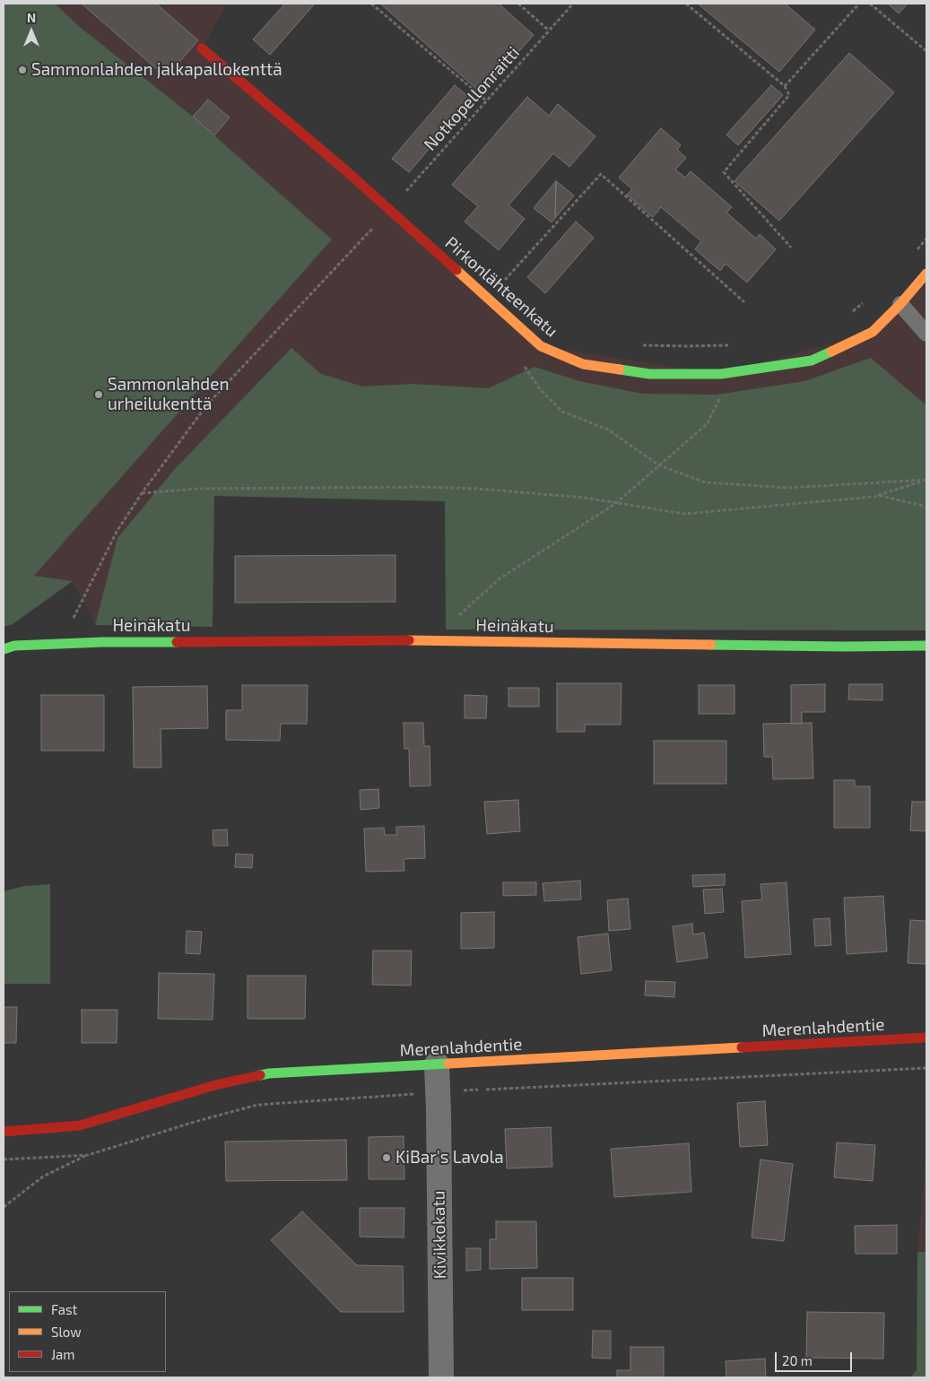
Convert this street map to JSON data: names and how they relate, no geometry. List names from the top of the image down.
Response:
{
  "streets": {
    "street": [
      "Pirkonlähteenkatu",
      "Heinäkatu",
      "Merenlahdentie",
      "Kivikkokatu"
    ],
    "path": ["Notkopellonraitti"]
  },
  "crossings": [
    ["Notkopellonraitti", "Pirkonlähteenkatu"],
    ["Merenlahdentie", "Kivikkokatu"]
  ],
  "places": ["Sammonlahden jalkapallokenttä", "Sammonlahden urheilukenttä", "KiBar's Lavola"],
  "legend": ["Fast", "Slow", "Jam"],
  "scale_bar": "20 m",
  "north": "top"
}
